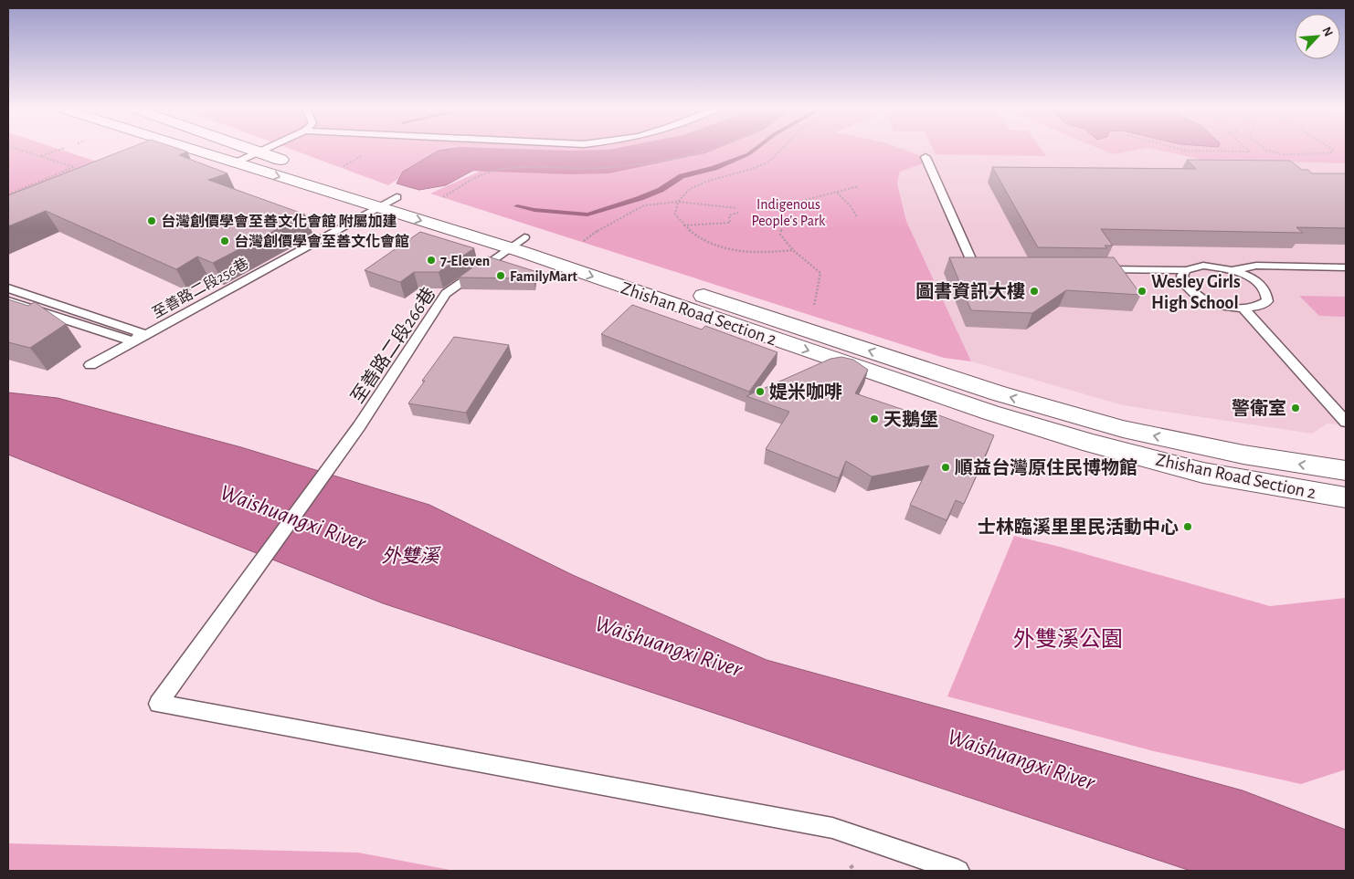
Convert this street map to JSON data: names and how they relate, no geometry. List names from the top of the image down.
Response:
{
  "streets": {
    "street": ["Zhishan Road Section 2"],
    "lane": ["至善路二段256巷", "至善路二段266巷"]
  },
  "crossings": [
    ["至善路二段256巷", "Zhishan Road Section 2"],
    ["Zhishan Road Section 2", "至善路二段266巷"]
  ],
  "water": ["Waishuangxi River", "外雙溪"],
  "parks": ["Indigenous People's Park", "外雙溪公園"],
  "places": [
    "台灣創價學會至善文化會館 附屬加建",
    "台灣創價學會至善文化會館",
    "7-Eleven",
    "FamilyMart",
    "圖書資訊大樓",
    "Wesley Girls High School",
    "媞米咖啡",
    "警衛室",
    "天鵝堡",
    "順益台灣原住民博物館",
    "士林臨溪里里民活動中心"
  ],
  "north": "top right"
}
